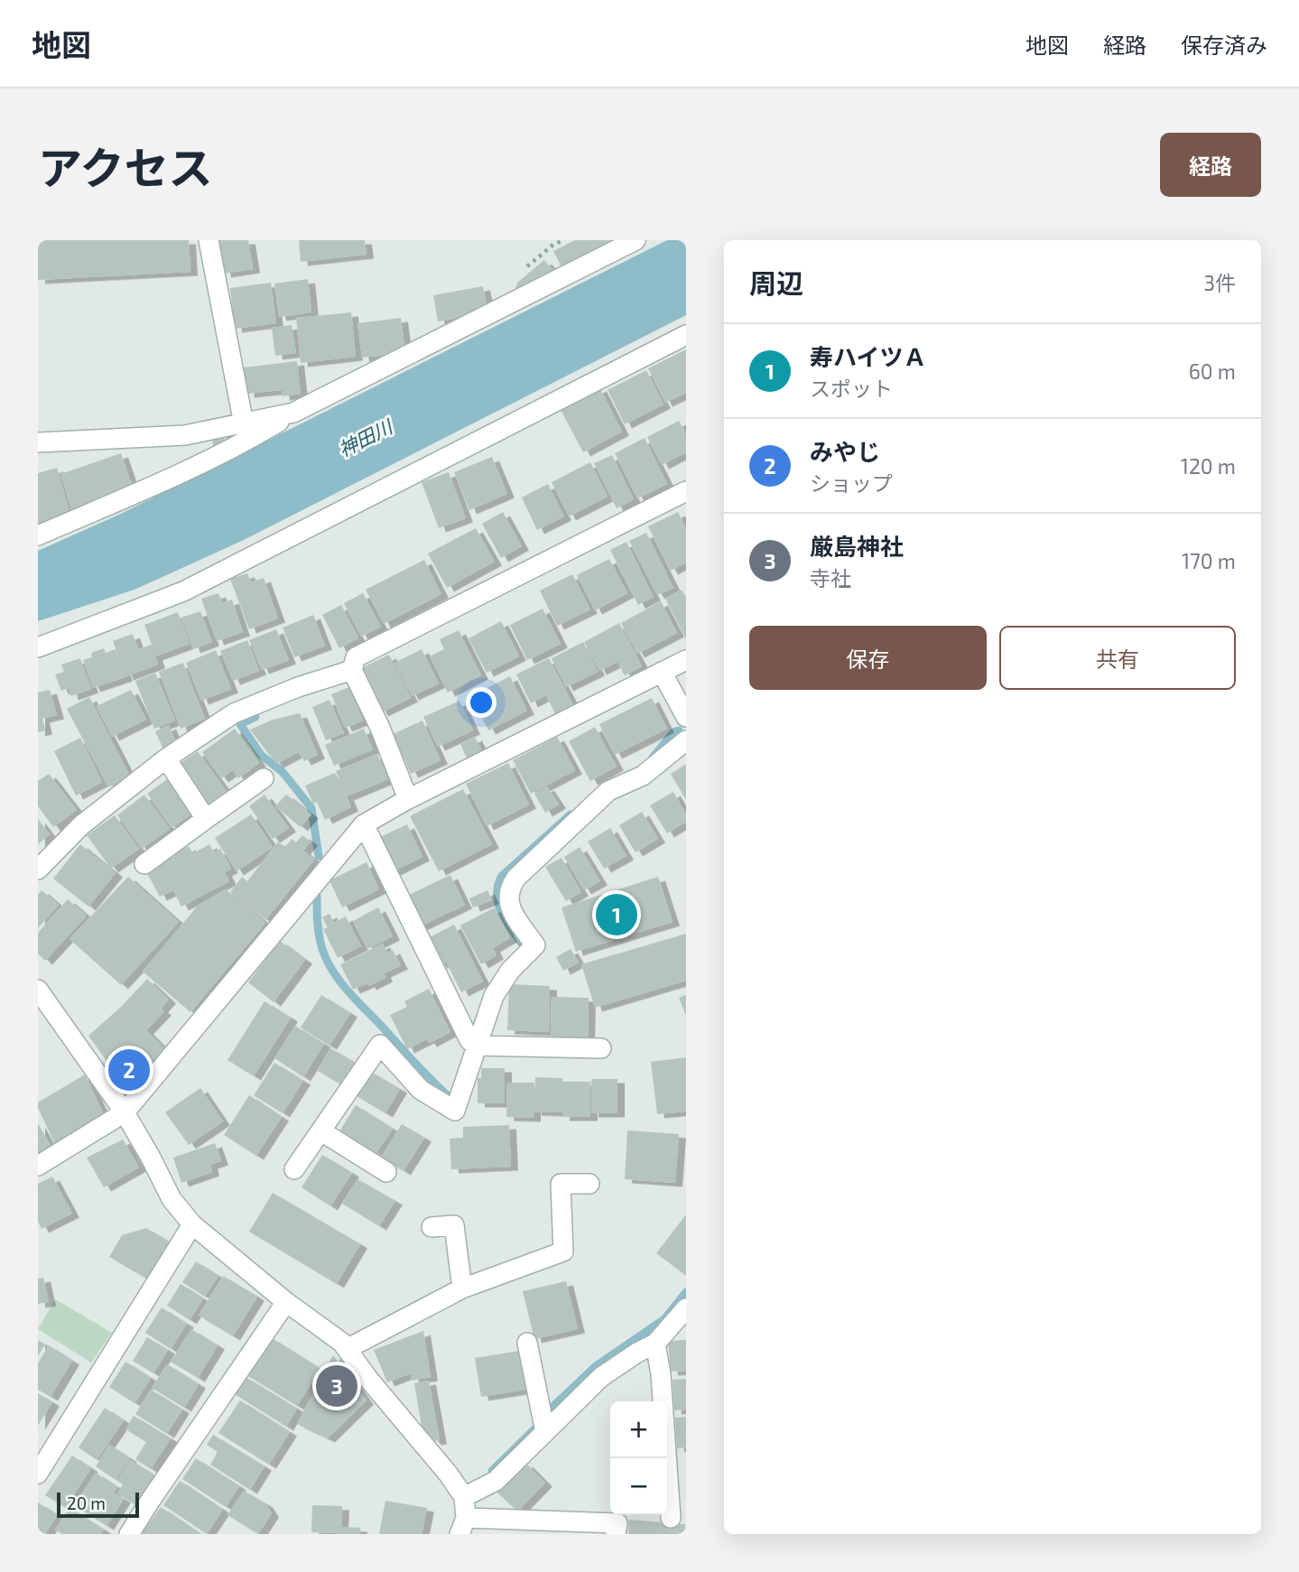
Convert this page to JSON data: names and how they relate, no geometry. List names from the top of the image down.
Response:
{
  "water": ["神田川"],
  "scale_bar": "20 m",
  "page": {
    "header": "地図",
    "nav": ["地図", "経路", "保存済み"],
    "title": "アクセス",
    "buttons": [
      "経路",
      ["保存", "共有"]
    ],
    "heading": ["周辺", "3件"],
    "list": [
      {
        "mark": "1",
        "name": "寿ハイツＡ",
        "note": "スポット",
        "value": "60 m"
      },
      {
        "mark": "2",
        "name": "みやじ",
        "note": "ショップ",
        "value": "120 m"
      },
      {
        "mark": "3",
        "name": "厳島神社",
        "note": "寺社",
        "value": "170 m"
      }
    ],
    "pins": ["1", "2", "3"],
    "map_buttons": ["+", "−"],
    "scale": "20 m"
  }
}
